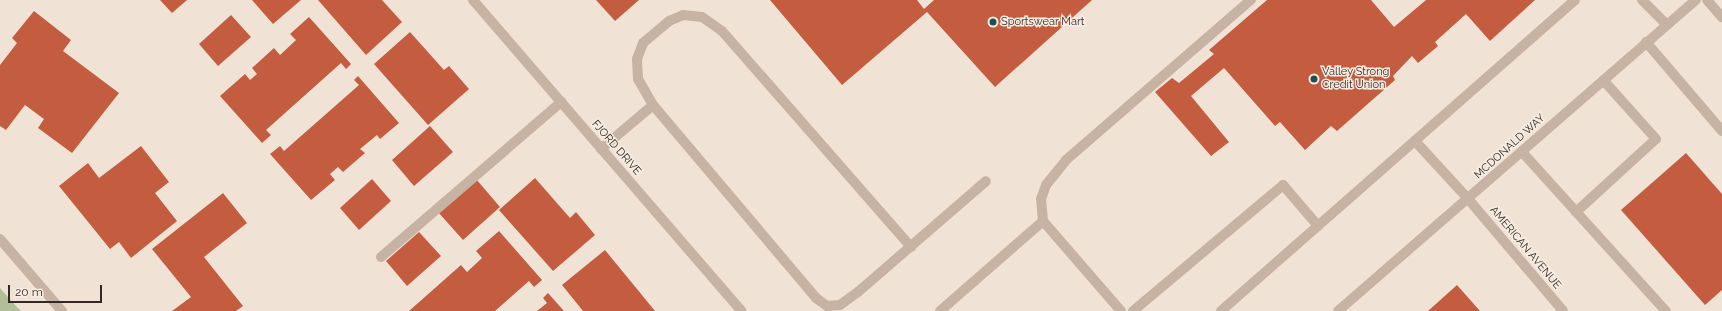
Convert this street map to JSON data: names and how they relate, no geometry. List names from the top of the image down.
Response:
{
  "streets": {
    "street": ["MCDONALD WAY", "FJORD DRIVE", "AMERICAN AVENUE"]
  },
  "crossings": [
    ["MCDONALD WAY", "AMERICAN AVENUE"]
  ],
  "places": ["Sportswear Mart", "Valley Strong Credit Union"],
  "scale_bar": "20 m"
}
